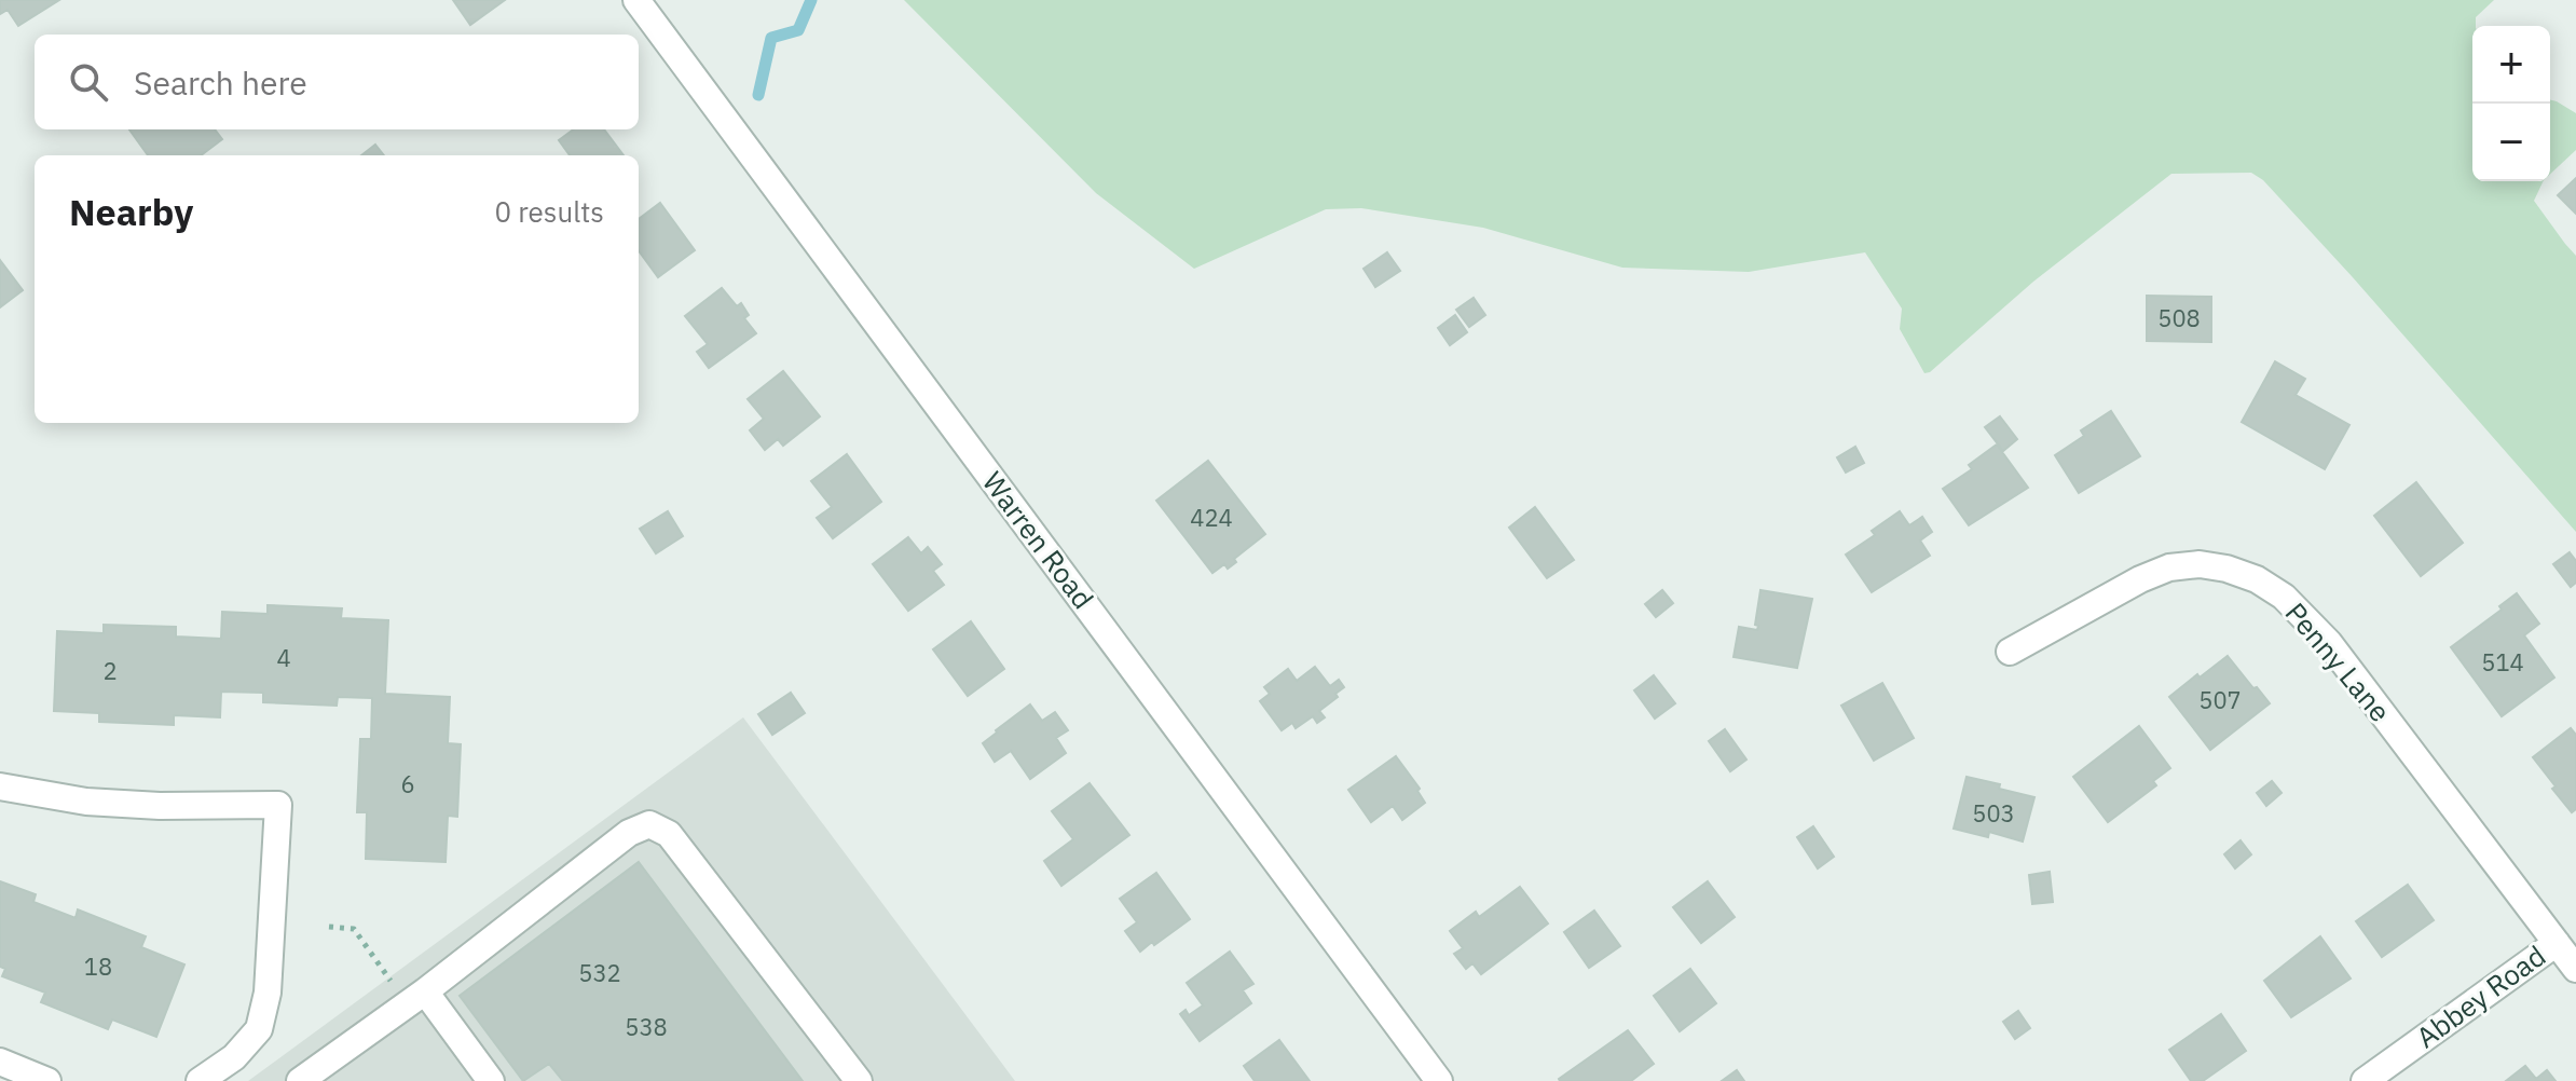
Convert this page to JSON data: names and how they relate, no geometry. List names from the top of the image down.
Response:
{
  "streets": {
    "street": ["Warren Road", "Penny Lane", "Abbey Road"]
  },
  "crossings": [
    ["Penny Lane", "Abbey Road"]
  ],
  "house_numbers": [
    "508",
    "424",
    "4",
    "514",
    "2",
    "507",
    "6",
    "503",
    "18",
    "532",
    "538"
  ],
  "page": {
    "map_buttons": ["+", "−"],
    "search": "Search here",
    "heading": ["Nearby", "0 results"]
  }
}
